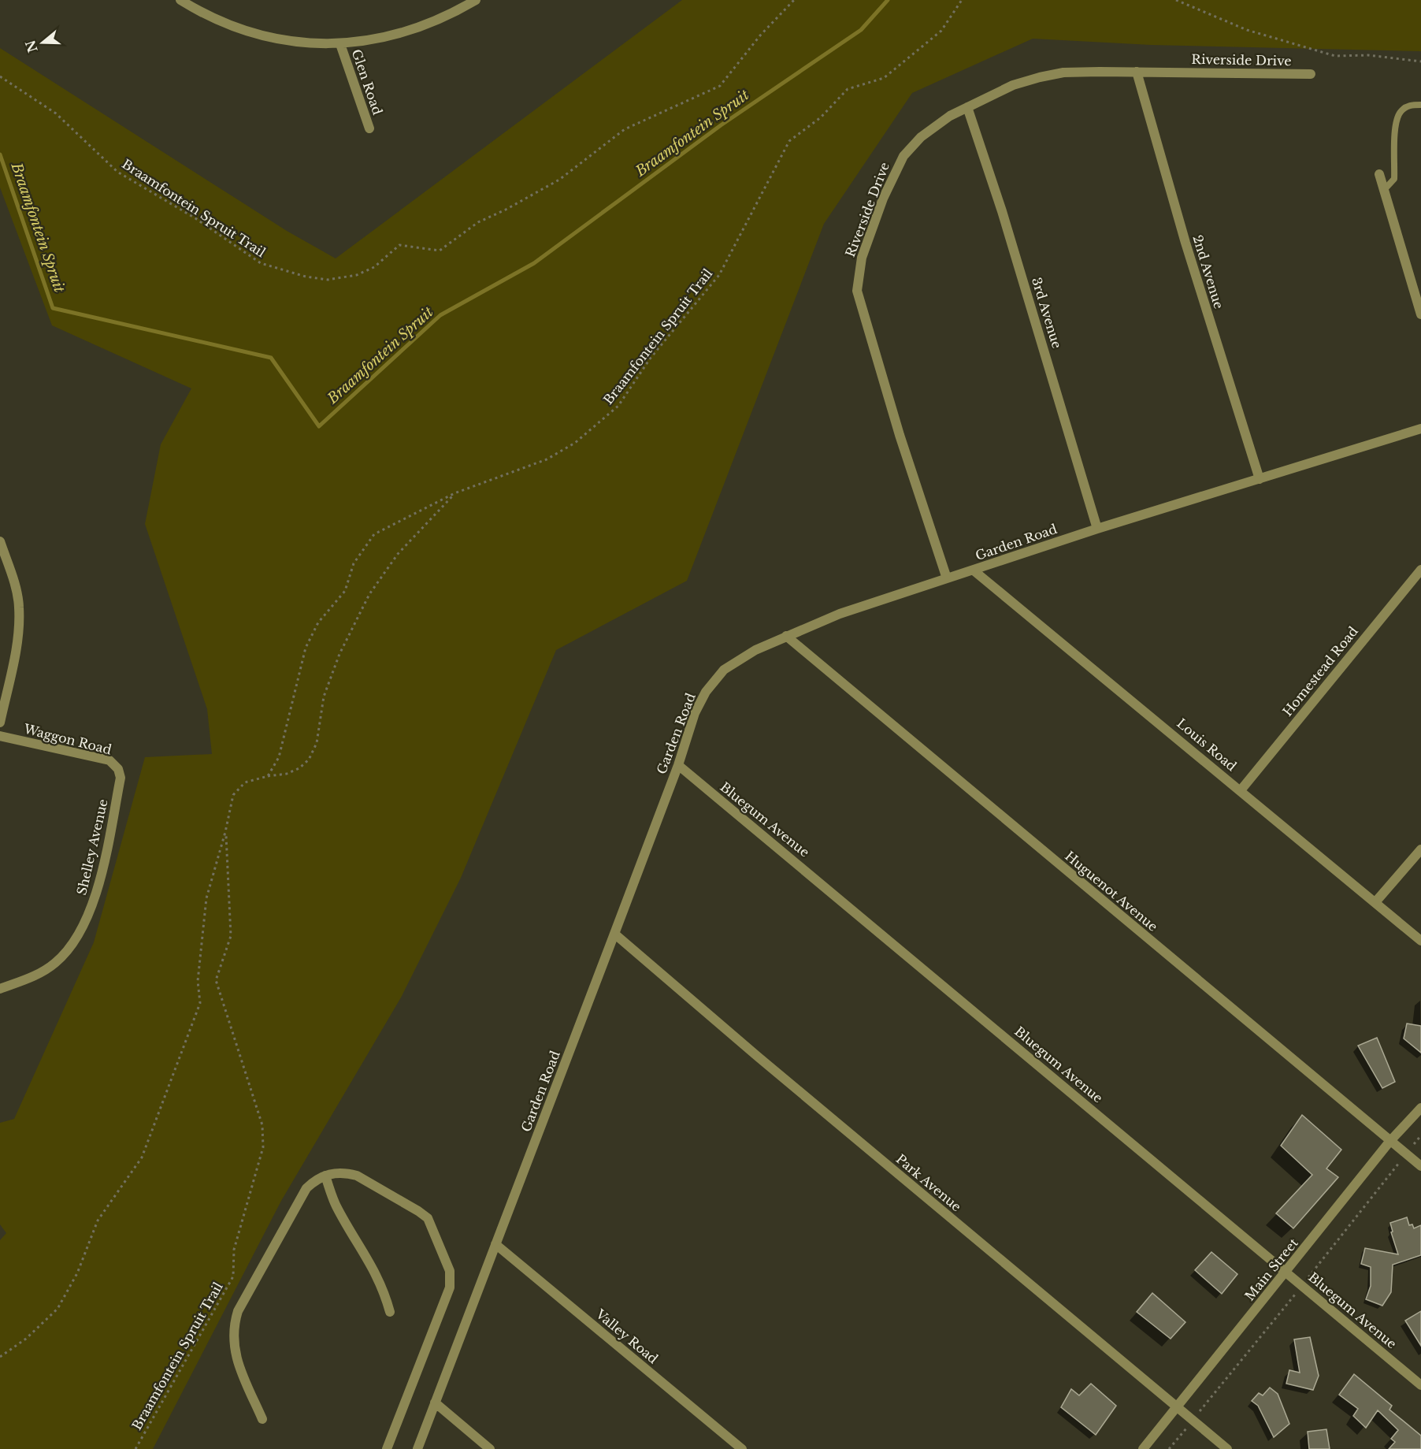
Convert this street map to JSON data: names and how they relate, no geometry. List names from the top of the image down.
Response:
{
  "streets": {
    "street": [
      "Riverside Drive",
      "Glen Road",
      "2nd Avenue",
      "3rd Avenue",
      "Garden Road",
      "Homestead Road",
      "Waggon Road",
      "Louis Road",
      "Bluegum Avenue",
      "Shelley Avenue",
      "Huguenot Avenue",
      "Park Avenue",
      "Main Street",
      "Valley Road"
    ],
    "path": ["Braamfontein Spruit Trail"]
  },
  "crossings": [
    ["Riverside Drive", "2nd Avenue"],
    ["Riverside Drive", "3rd Avenue"],
    ["Riverside Drive", "Garden Road"],
    ["2nd Avenue", "Garden Road"],
    ["3rd Avenue", "Garden Road"],
    ["Garden Road", "Louis Road"],
    ["Garden Road", "Bluegum Avenue"],
    ["Garden Road", "Huguenot Avenue"],
    ["Garden Road", "Park Avenue"],
    ["Garden Road", "Valley Road"],
    ["Homestead Road", "Louis Road"],
    ["Waggon Road", "Shelley Avenue"],
    ["Bluegum Avenue", "Main Street"],
    ["Huguenot Avenue", "Main Street"],
    ["Park Avenue", "Main Street"]
  ],
  "water": ["Braamfontein Spruit"],
  "north": "left"
}
